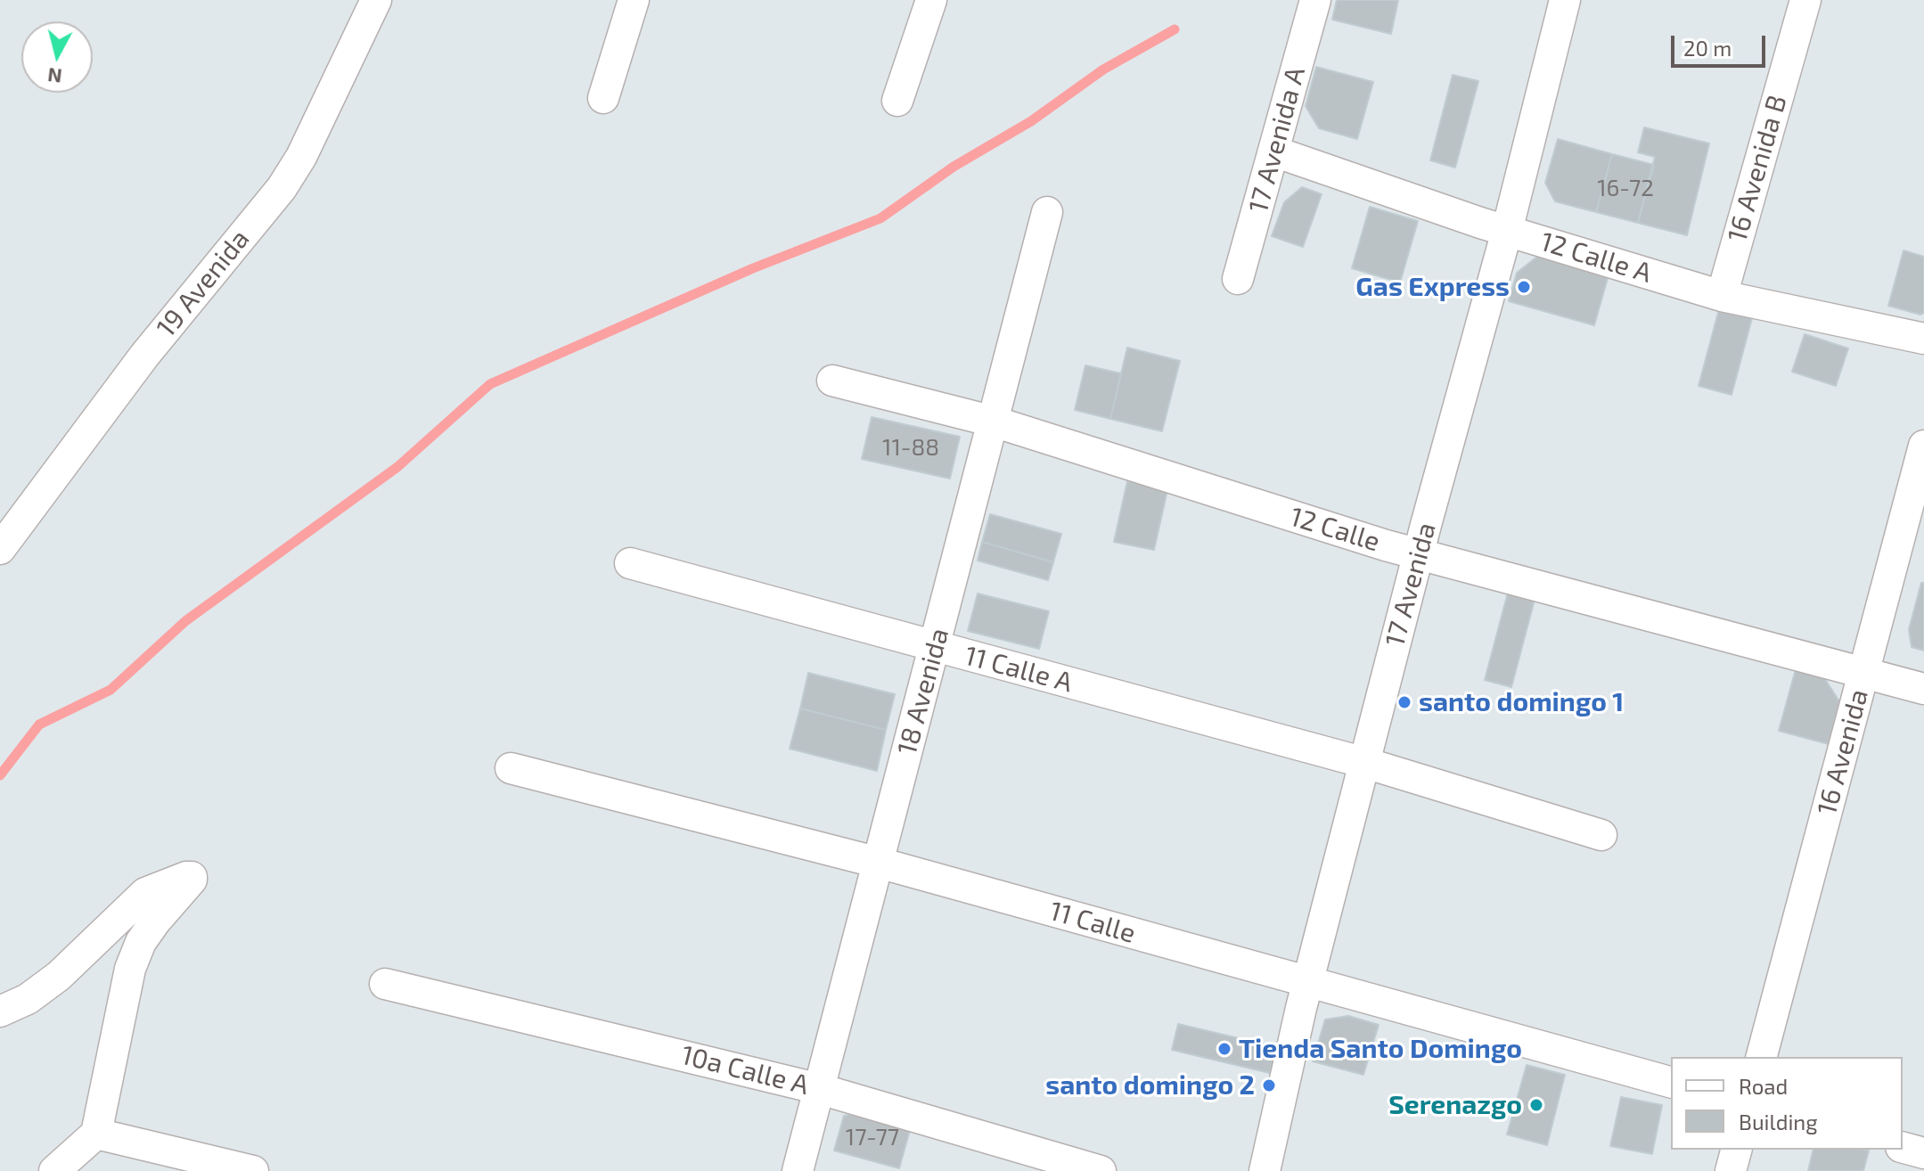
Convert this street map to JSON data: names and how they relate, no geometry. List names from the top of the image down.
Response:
{
  "streets": {
    "street": [
      "17 Avenida A",
      "16 Avenida B",
      "12 Calle A",
      "19 Avenida",
      "12 Calle",
      "17 Avenida",
      "11 Calle A",
      "18 Avenida",
      "16 Avenida",
      "11 Calle",
      "10a Calle A"
    ]
  },
  "crossings": [
    ["17 Avenida A", "12 Calle A"],
    ["16 Avenida B", "12 Calle A"],
    ["12 Calle A", "17 Avenida"],
    ["12 Calle", "17 Avenida"],
    ["12 Calle", "18 Avenida"],
    ["12 Calle", "16 Avenida"],
    ["17 Avenida", "11 Calle A"],
    ["17 Avenida", "11 Calle"],
    ["11 Calle A", "18 Avenida"],
    ["18 Avenida", "11 Calle"],
    ["18 Avenida", "10a Calle A"]
  ],
  "places": [
    "Gas Express",
    "santo domingo 1",
    "Tienda Santo Domingo",
    "santo domingo 2",
    "Serenazgo"
  ],
  "house_numbers": ["16-72", "11-88", "17-77"],
  "legend": ["Road", "Building"],
  "scale_bar": "20 m",
  "north": "bottom"
}
